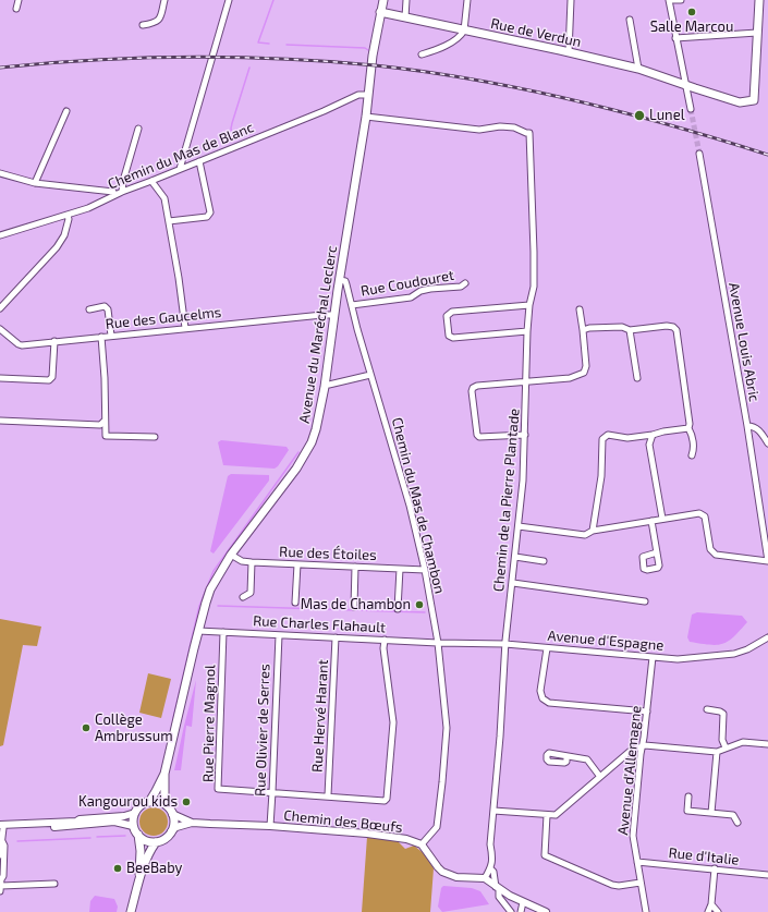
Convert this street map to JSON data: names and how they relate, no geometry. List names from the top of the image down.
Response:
{
  "streets": {
    "main road": ["Rue de Verdun", "Avenue du Maréchal Leclerc"],
    "street": [
      "Chemin du Mas de Blanc",
      "Rue Coudouret",
      "Rue des Gaucelms",
      "Avenue Louis Abric",
      "Chemin de la Pierre Plantade",
      "Chemin du Mas de Chambon",
      "Rue des Étoiles",
      "Rue Charles Flahault",
      "Avenue d'Espagne",
      "Rue Hervé Harant",
      "Rue Pierre Magnol",
      "Rue Olivier de Serres",
      "Avenue d'Allemagne",
      "Chemin des Bœufs",
      "Rue d'Italie"
    ]
  },
  "crossings": [
    ["Rue de Verdun", "Avenue du Maréchal Leclerc"],
    ["Chemin du Mas de Blanc", "Avenue du Maréchal Leclerc"],
    ["Rue Coudouret", "Chemin du Mas de Chambon"],
    ["Rue des Gaucelms", "Avenue du Maréchal Leclerc"],
    ["Avenue du Maréchal Leclerc", "Chemin de la Pierre Plantade"],
    ["Avenue du Maréchal Leclerc", "Chemin du Mas de Chambon"],
    ["Avenue du Maréchal Leclerc", "Rue des Étoiles"],
    ["Avenue du Maréchal Leclerc", "Rue Charles Flahault"],
    ["Avenue du Maréchal Leclerc", "Chemin des Bœufs"],
    ["Chemin de la Pierre Plantade", "Avenue d'Espagne"],
    ["Chemin du Mas de Chambon", "Rue des Étoiles"],
    ["Chemin du Mas de Chambon", "Rue Charles Flahault"],
    ["Chemin du Mas de Chambon", "Avenue d'Espagne"],
    ["Chemin du Mas de Chambon", "Chemin des Bœufs"],
    ["Rue Charles Flahault", "Avenue d'Espagne"],
    ["Rue Charles Flahault", "Rue Hervé Harant"],
    ["Rue Charles Flahault", "Rue Pierre Magnol"],
    ["Rue Charles Flahault", "Rue Olivier de Serres"],
    ["Avenue d'Espagne", "Avenue d'Allemagne"],
    ["Rue Pierre Magnol", "Rue Olivier de Serres"],
    ["Rue Olivier de Serres", "Chemin des Bœufs"],
    ["Avenue d'Allemagne", "Rue d'Italie"]
  ],
  "places": [
    "Salle Marcou",
    "Lunel",
    "Mas de Chambon",
    "Collège Ambrussum",
    "Kangourou kids",
    "BeeBaby"
  ]
}
